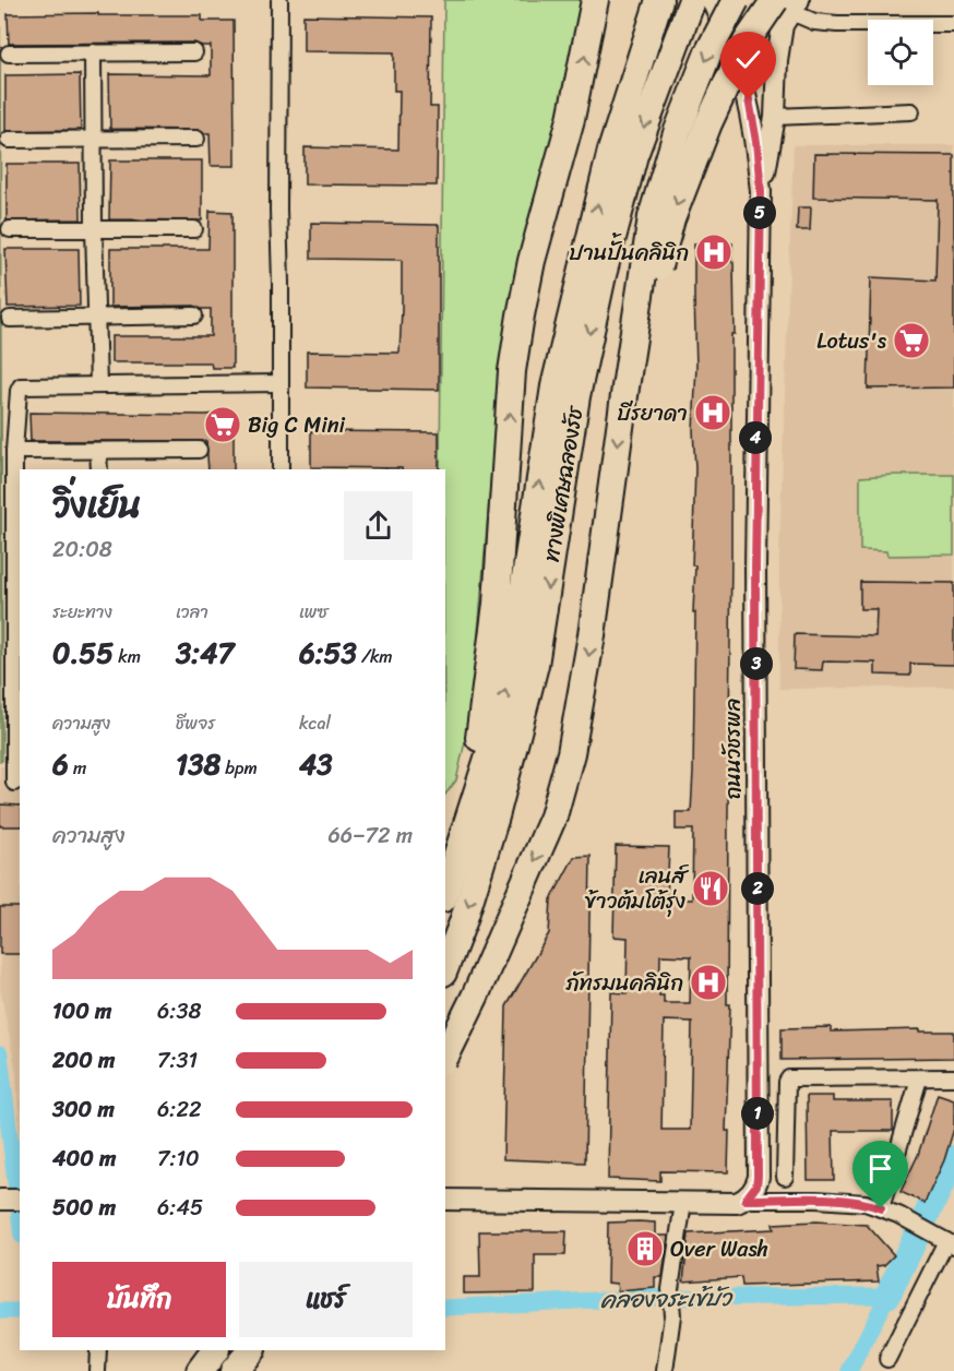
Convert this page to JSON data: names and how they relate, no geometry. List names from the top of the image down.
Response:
{
  "streets": {
    "highway": ["ทางพิเศษฉลองรัช"],
    "main road": ["ถนนวัชรพล"]
  },
  "crossings": [
    ["ทางพิเศษฉลองรัช", "ถนนวัชรพล"]
  ],
  "water": ["คลองจระเข้บัว"],
  "places": {
    "hospital": ["ปานปั้นคลินิก", "บีรยาดา", "ภัทรมนคลินิก"],
    "supermarket": ["Lotus's", "Big C Mini"],
    "restaurant": ["เลนส์ ข้าวต้มโต้รุ่ง"],
    "building": ["Over Wash"]
  },
  "page": {
    "pins": [
      "5",
      "4",
      "3",
      "2",
      "1"
    ],
    "heading": ["วิ่งเย็น", "20:08"],
    "stats": [
      ["ระยะทาง", "0.55 km"],
      ["เวลา", "3:47"],
      ["เพซ", "6:53 /km"],
      ["ความสูง", "6 m"],
      ["ชีพจร", "138 bpm"],
      ["kcal", "43"]
    ],
    "chart": ["ความสูง", "66–72 m"],
    "list": [
      {
        "name": "100 m",
        "note": "6:38"
      },
      {
        "name": "200 m",
        "note": "7:31"
      },
      {
        "name": "300 m",
        "note": "6:22"
      },
      {
        "name": "400 m",
        "note": "7:10"
      },
      {
        "name": "500 m",
        "note": "6:45"
      }
    ],
    "buttons": ["บันทึก", "แชร์"]
  }
}
